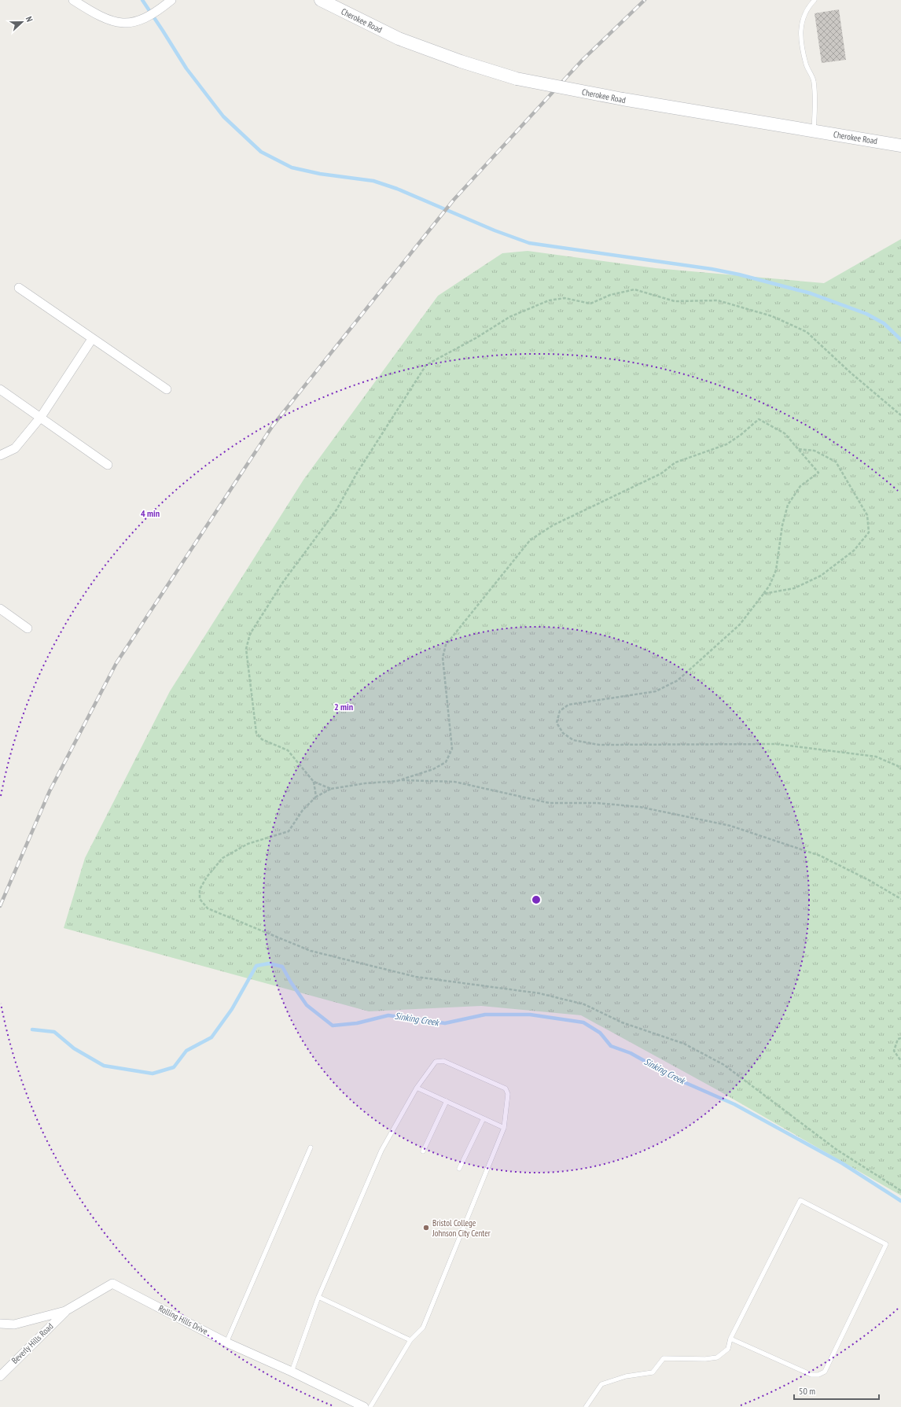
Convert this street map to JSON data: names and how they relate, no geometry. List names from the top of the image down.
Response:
{
  "streets": {
    "main road": ["Cherokee Road"],
    "street": ["Rolling Hills Drive", "Beverly Hills Road"]
  },
  "crossings": [
    ["Rolling Hills Drive", "Beverly Hills Road"]
  ],
  "water": ["Sinking Creek"],
  "places": ["Bristol College Johnson City Center"],
  "scale_bar": "50 m",
  "north": "right",
  "rings": ["4 min", "2 min"]
}
